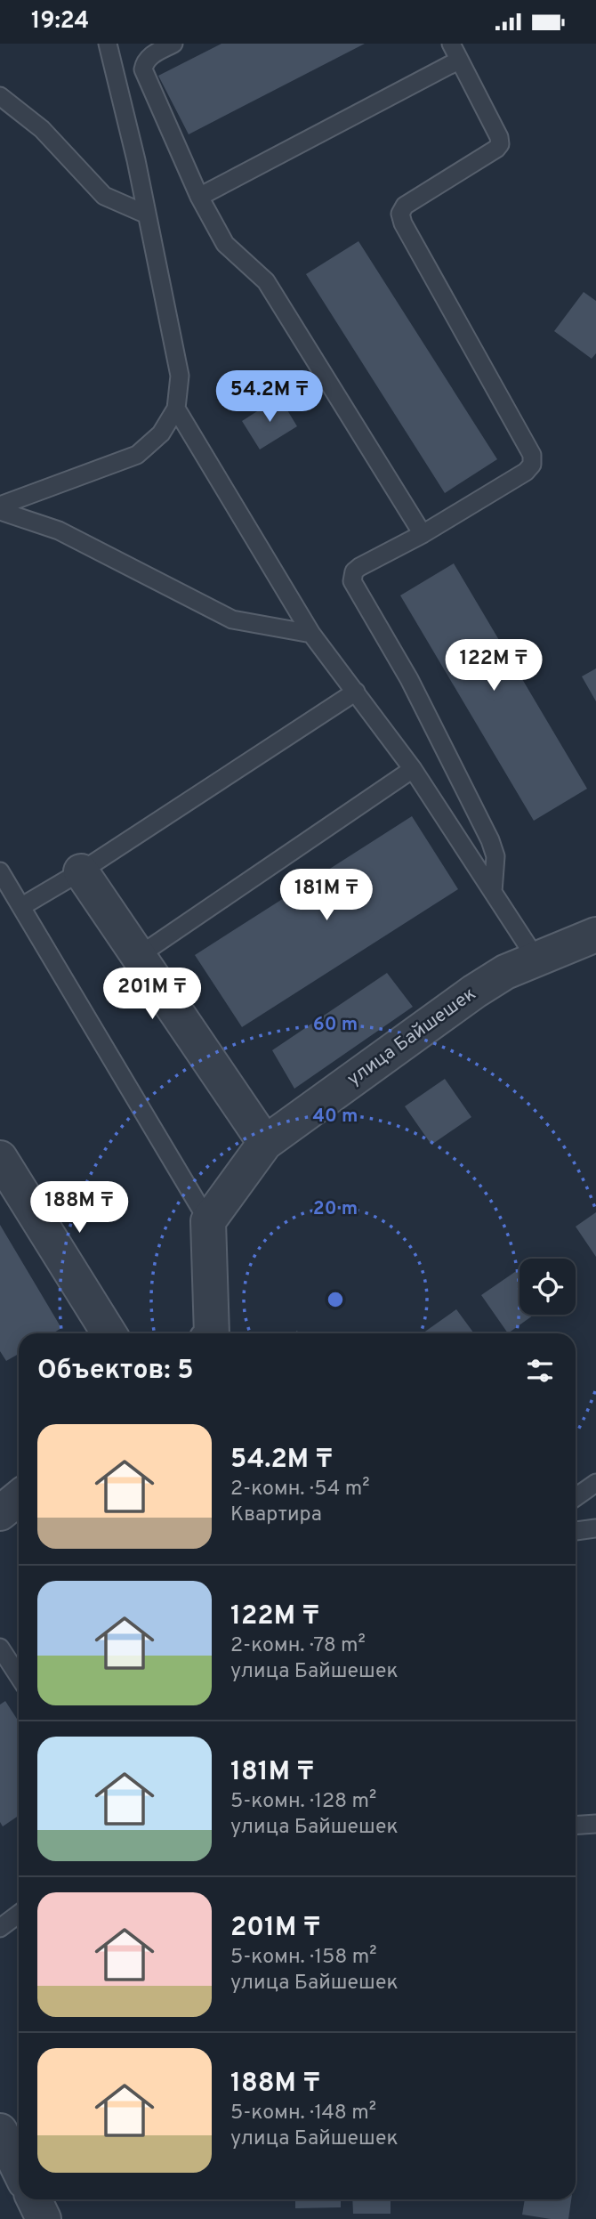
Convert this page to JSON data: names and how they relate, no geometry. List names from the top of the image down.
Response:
{
  "streets": {
    "street": ["улица Байшешек"]
  },
  "page": {
    "status": "19:24",
    "price": [
      "54.2M ₸",
      "122M ₸",
      "181M ₸",
      "201M ₸",
      "188M ₸"
    ],
    "heading": "Объектов: 5",
    "list": [
      {
        "name": "54.2M ₸",
        "note": "2-комн. · 54 m² · Квартира"
      },
      {
        "name": "122M ₸",
        "note": "2-комн. · 78 m² · улица Байшешек"
      },
      {
        "name": "181M ₸",
        "note": "5-комн. · 128 m² · улица Байшешек"
      },
      {
        "name": "201M ₸",
        "note": "5-комн. · 158 m² · улица Байшешек"
      },
      {
        "name": "188M ₸",
        "note": "5-комн. · 148 m² · улица Байшешек"
      }
    ]
  },
  "rings": ["60 m", "40 m", "20 m"]
}
